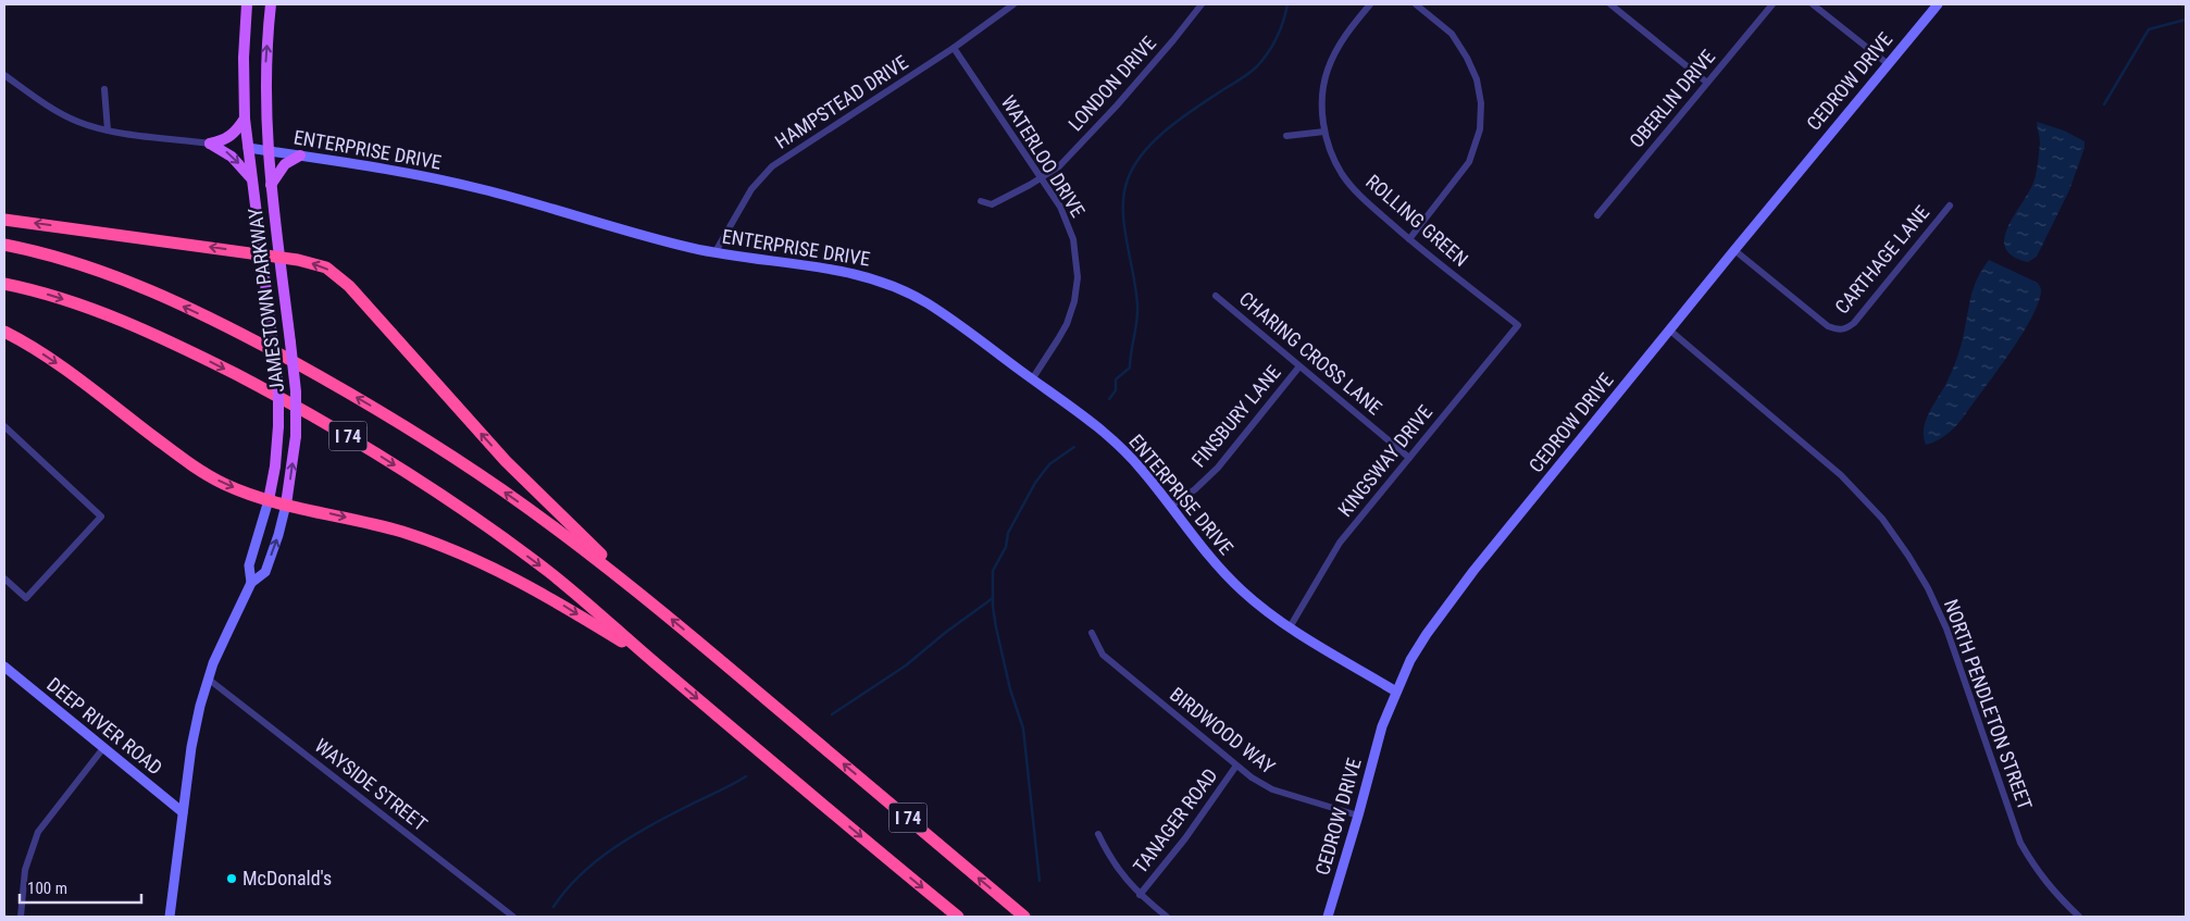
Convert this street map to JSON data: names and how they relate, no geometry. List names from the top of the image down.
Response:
{
  "streets": {
    "highway": ["I 74"],
    "main road": ["JAMESTOWN PARKWAY"],
    "street": [
      "CEDROW DRIVE",
      "LONDON DRIVE",
      "OBERLIN DRIVE",
      "HAMPSTEAD DRIVE",
      "ENTERPRISE DRIVE",
      "WATERLOO DRIVE",
      "ROLLING GREEN",
      "CARTHAGE LANE",
      "CHARING CROSS LANE",
      "FINSBURY LANE",
      "KINGSWAY DRIVE",
      "NORTH PENDLETON STREET",
      "DEEP RIVER ROAD",
      "BIRDWOOD WAY",
      "WAYSIDE STREET",
      "TANAGER ROAD"
    ]
  },
  "crossings": [
    ["CEDROW DRIVE", "ENTERPRISE DRIVE"],
    ["CEDROW DRIVE", "CARTHAGE LANE"],
    ["CEDROW DRIVE", "NORTH PENDLETON STREET"],
    ["CEDROW DRIVE", "BIRDWOOD WAY"],
    ["LONDON DRIVE", "WATERLOO DRIVE"],
    ["HAMPSTEAD DRIVE", "ENTERPRISE DRIVE"],
    ["HAMPSTEAD DRIVE", "WATERLOO DRIVE"],
    ["ENTERPRISE DRIVE", "WATERLOO DRIVE"],
    ["ENTERPRISE DRIVE", "JAMESTOWN PARKWAY"],
    ["ENTERPRISE DRIVE", "FINSBURY LANE"],
    ["ENTERPRISE DRIVE", "KINGSWAY DRIVE"],
    ["ROLLING GREEN", "KINGSWAY DRIVE"],
    ["JAMESTOWN PARKWAY", "DEEP RIVER ROAD"],
    ["JAMESTOWN PARKWAY", "WAYSIDE STREET"],
    ["CHARING CROSS LANE", "FINSBURY LANE"],
    ["CHARING CROSS LANE", "KINGSWAY DRIVE"],
    ["BIRDWOOD WAY", "TANAGER ROAD"]
  ],
  "places": ["McDonald's"],
  "scale_bar": "100 m"
}
